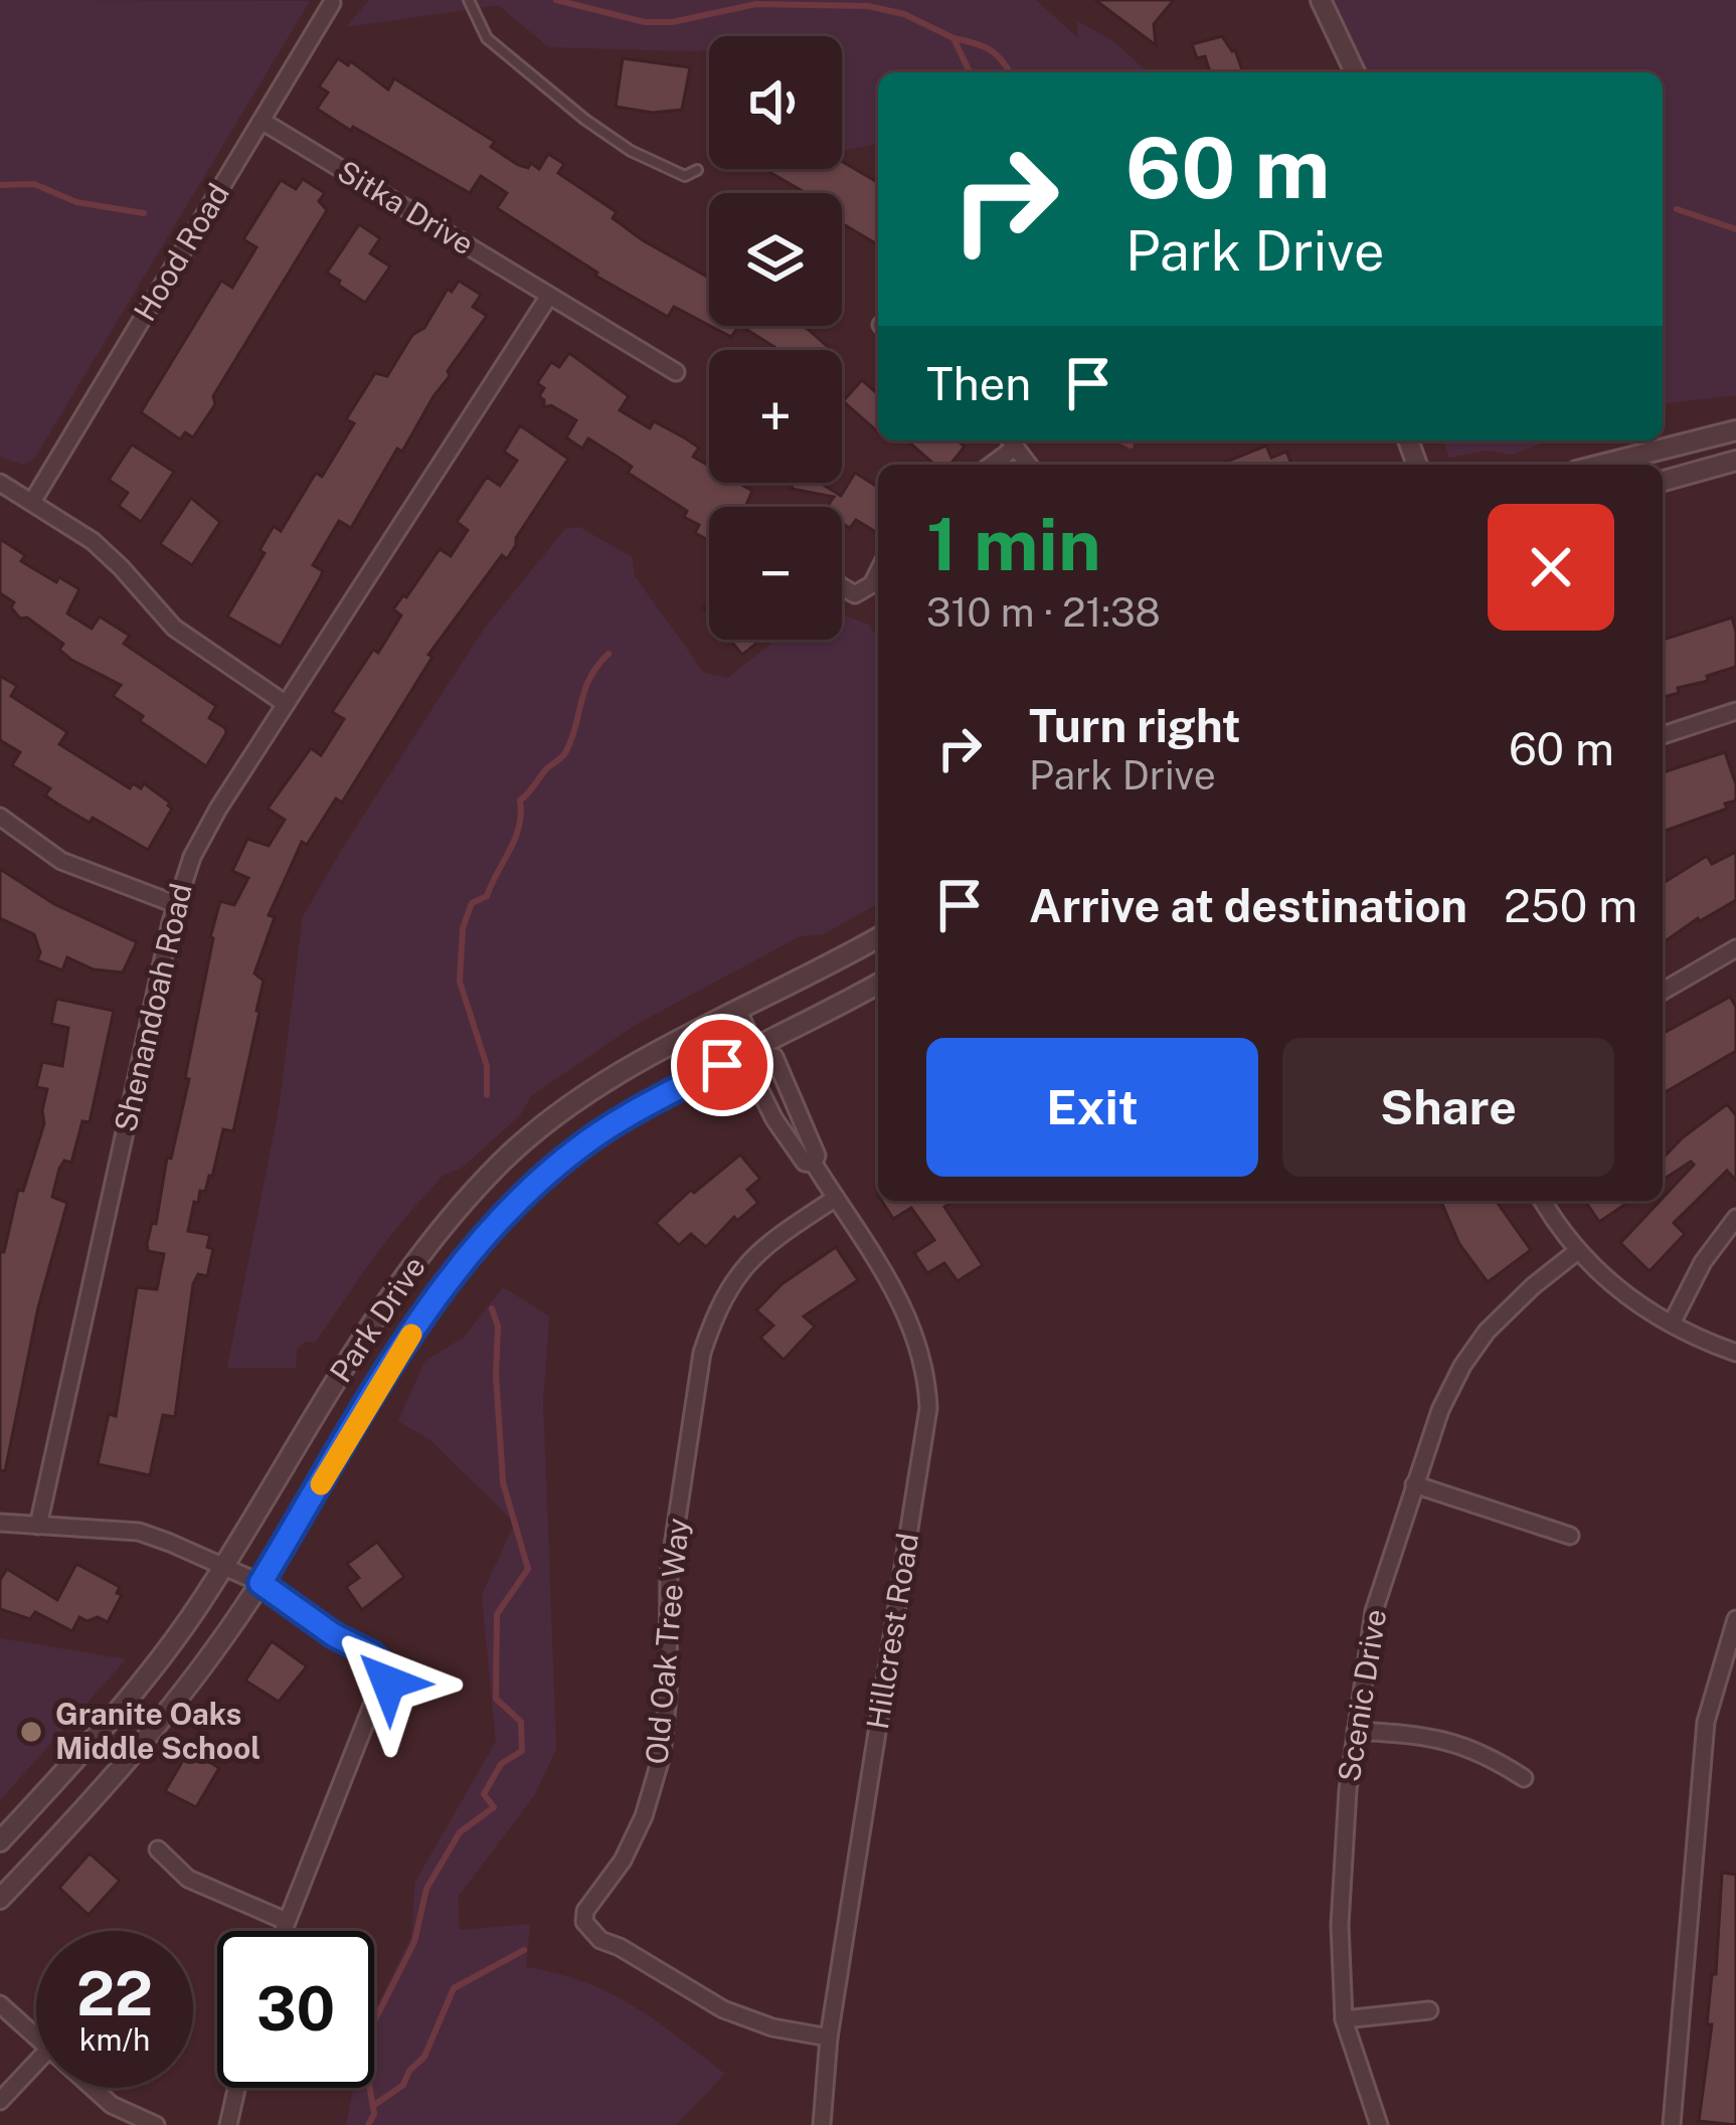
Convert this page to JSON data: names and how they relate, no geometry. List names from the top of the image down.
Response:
{
  "streets": {
    "street": [
      "Sitka Drive",
      "Hood Road",
      "Shenandoah Road",
      "Park Drive",
      "Hillcrest Road",
      "Old Oak Tree Way",
      "Scenic Drive"
    ]
  },
  "crossings": [
    ["Sitka Drive", "Hood Road"],
    ["Sitka Drive", "Shenandoah Road"],
    ["Park Drive", "Hillcrest Road"],
    ["Hillcrest Road", "Old Oak Tree Way"]
  ],
  "places": ["Granite Oaks Middle School"],
  "page": {
    "map_buttons": ["+", "−"],
    "turn": ["60 m", "Park Drive"],
    "then": "Then",
    "heading": ["1 min", "310 m · 21:38"],
    "list": [
      {
        "name": "Turn right",
        "note": "Park Drive",
        "value": "60 m"
      },
      {
        "name": "Arrive at destination",
        "value": "250 m"
      }
    ],
    "buttons": ["Exit", "Share"],
    "speed": "22 km/h",
    "limit": "30"
  }
}
